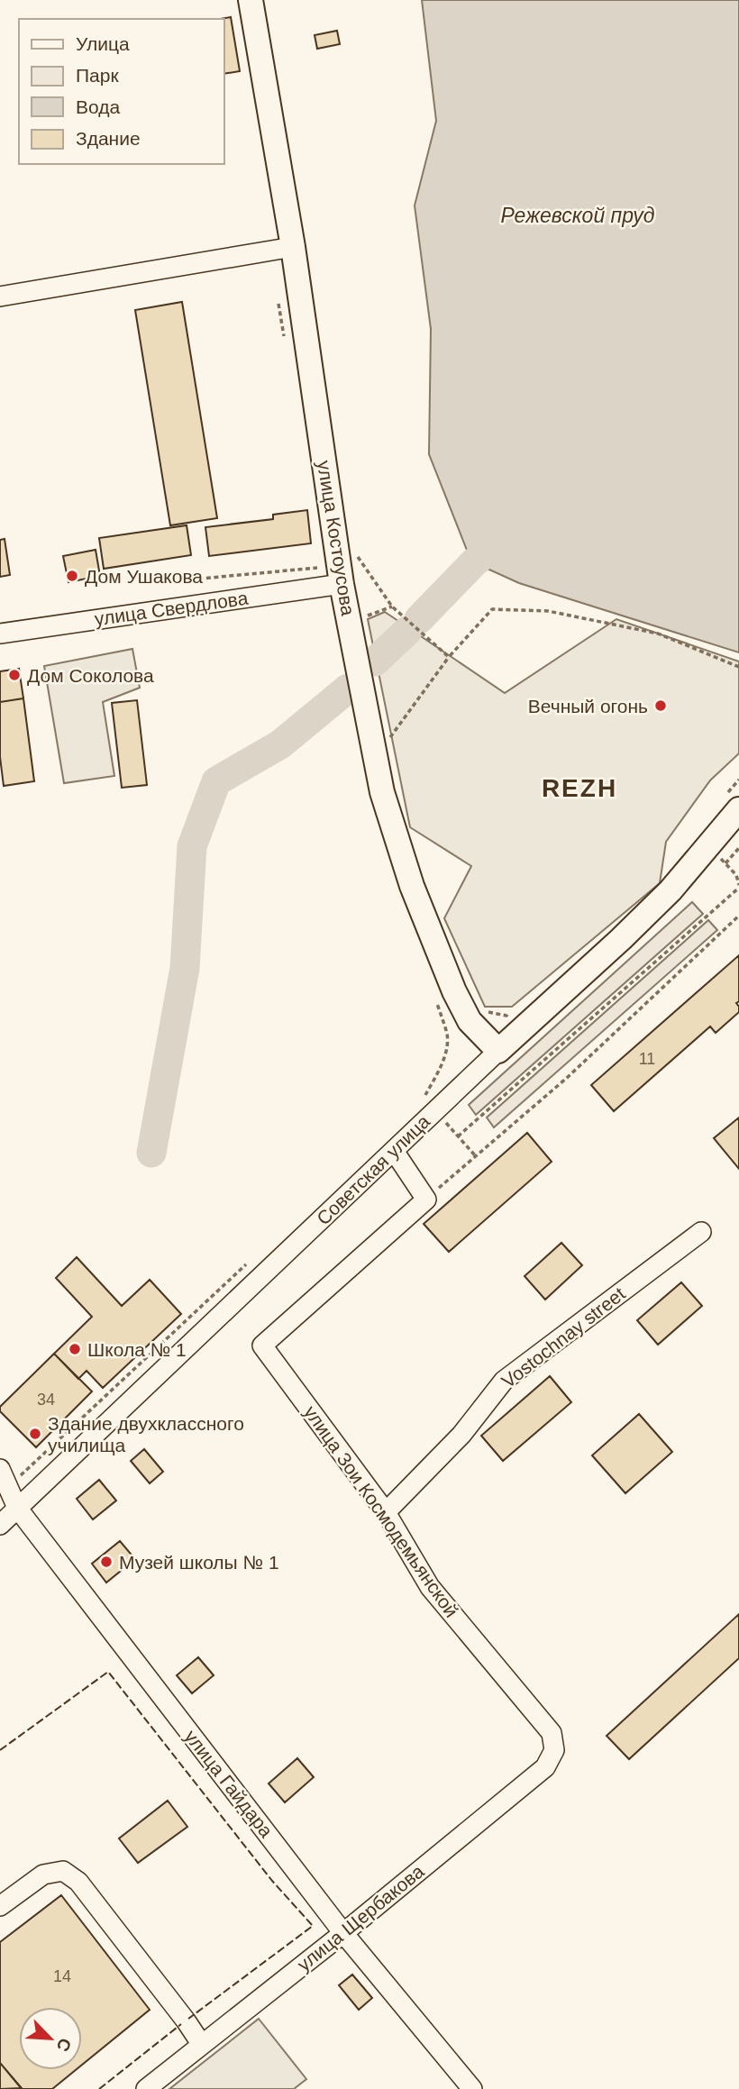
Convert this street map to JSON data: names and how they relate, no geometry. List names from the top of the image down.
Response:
{
  "streets": {
    "main road": ["улица Костоусова", "Советская улица"],
    "street": [
      "улица Свердлова",
      "Vostochnay street",
      "улица Зои Космодемьянской",
      "улица Гайдара",
      "улица Щербакова"
    ]
  },
  "crossings": [
    ["улица Костоусова", "улица Свердлова"],
    ["улица Костоусова", "Советская улица"],
    ["Советская улица", "улица Гайдара"],
    ["Vostochnay street", "улица Зои Космодемьянской"],
    ["улица Зои Космодемьянской", "улица Щербакова"],
    ["улица Гайдара", "улица Щербакова"]
  ],
  "districts": ["REZH"],
  "water": ["Режевской пруд"],
  "places": [
    "Дом Ушакова",
    "Дом Соколова",
    "Вечный огонь",
    "Школа № 1",
    "Здание двухклассного училища",
    "Музей школы № 1"
  ],
  "house_numbers": ["11", "34", "14"],
  "legend": [
    "Улица",
    "Парк",
    "Вода",
    "Здание"
  ],
  "north": "bottom right"
}
